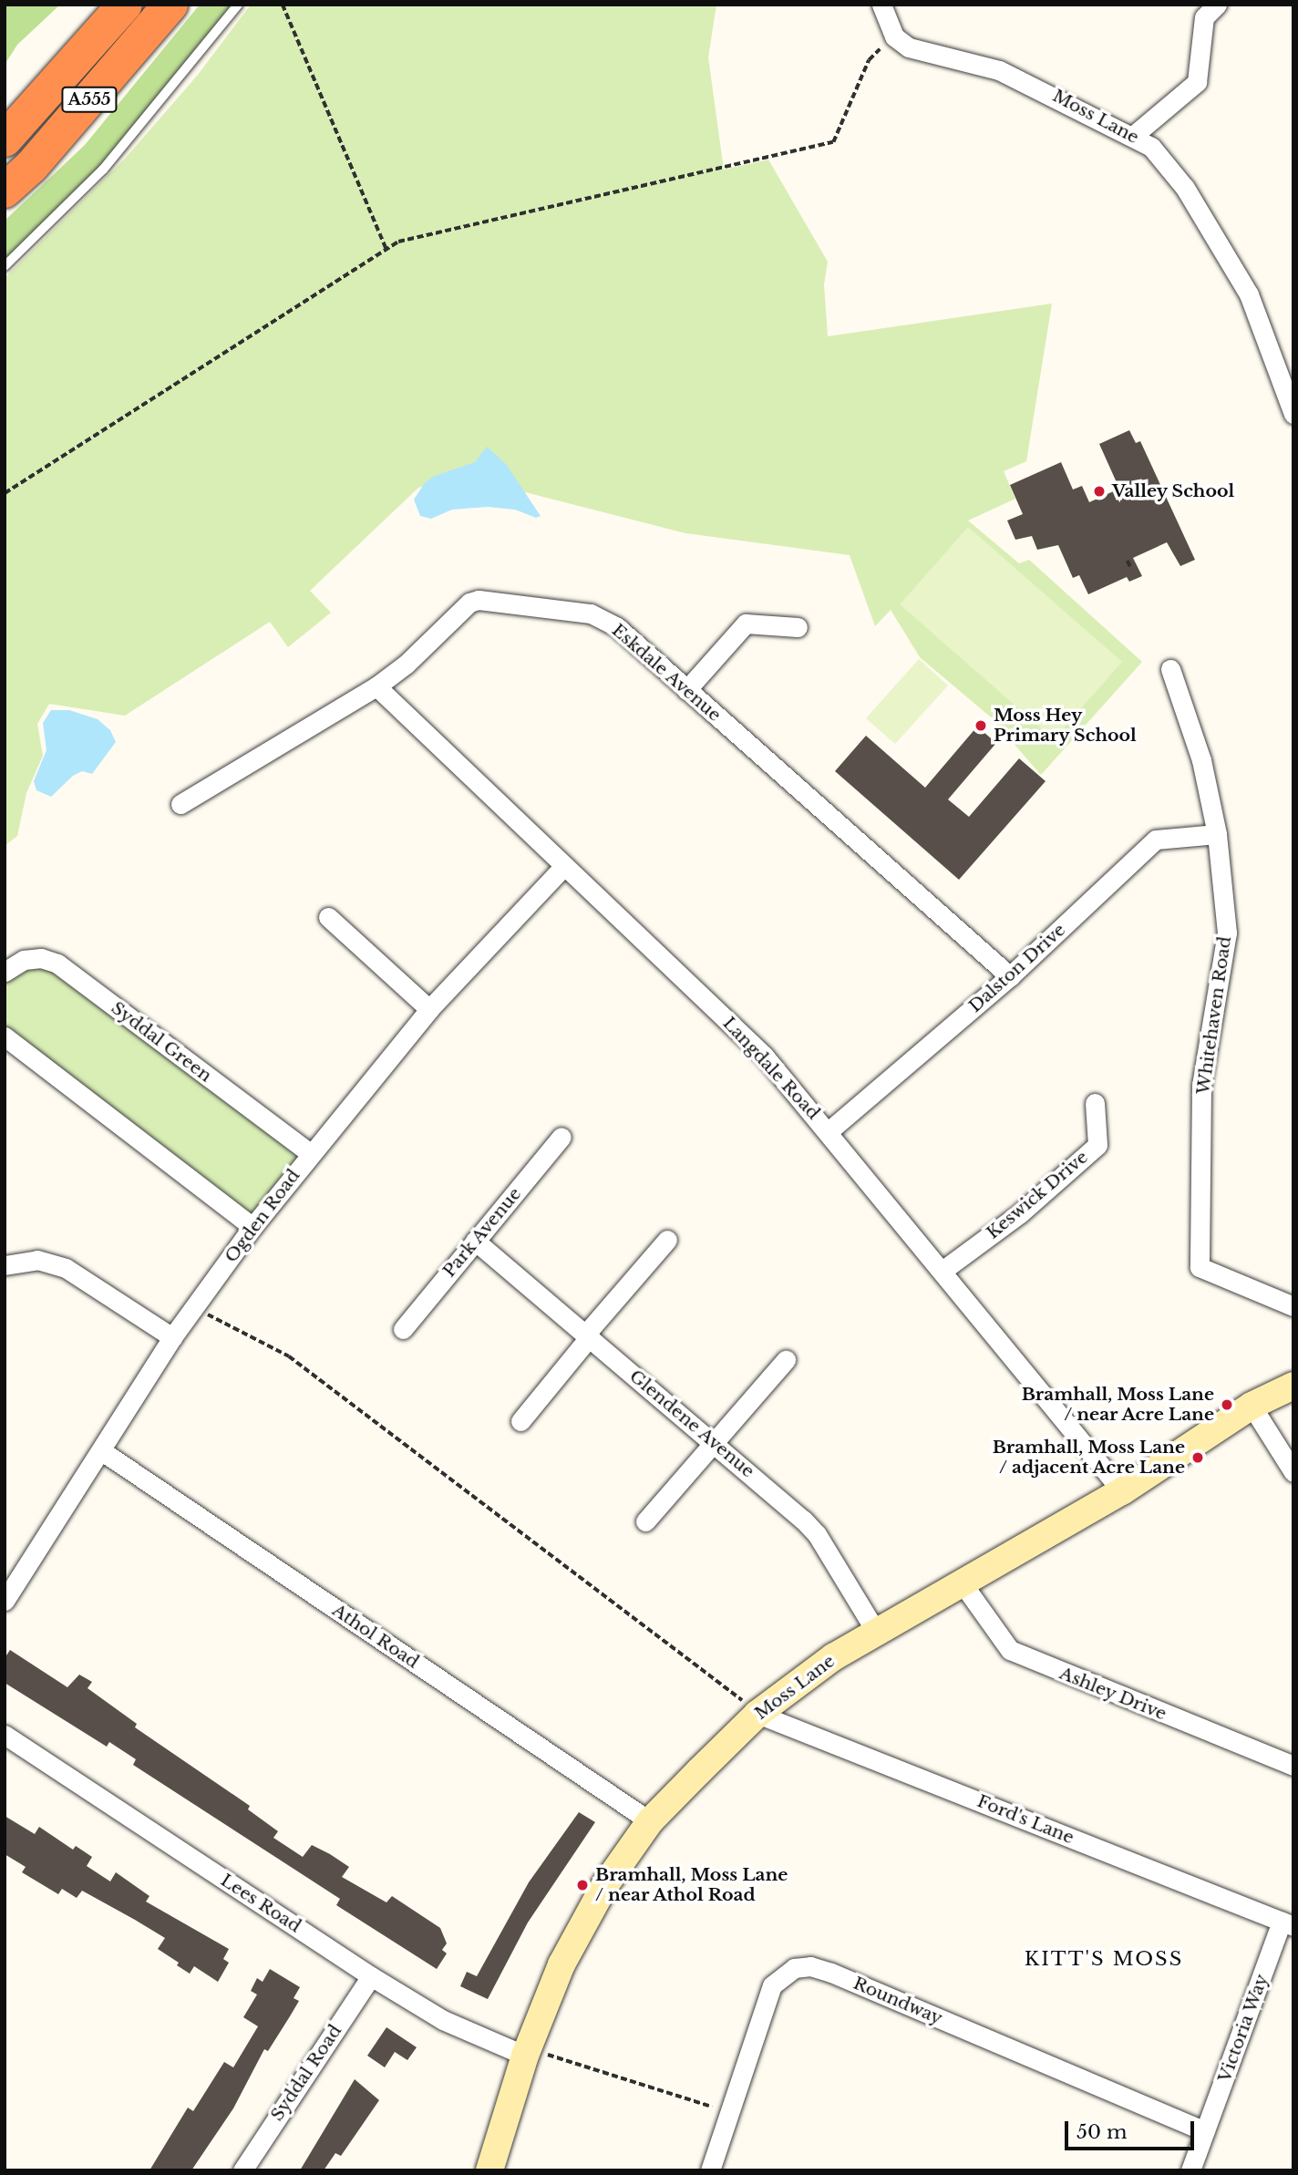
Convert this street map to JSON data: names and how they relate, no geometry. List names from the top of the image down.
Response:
{
  "streets": {
    "highway": ["A555"],
    "main road": ["Moss Lane"],
    "street": [
      "Eskdale Avenue",
      "Dalston Drive",
      "Whitehaven Road",
      "Syddal Green",
      "Langdale Road",
      "Keswick Drive",
      "Ogden Road",
      "Park Avenue",
      "Glendene Avenue",
      "Athol Road",
      "Ashley Drive",
      "Ford's Lane",
      "Lees Road",
      "Roundway",
      "Victoria Way",
      "Syddal Road"
    ]
  },
  "crossings": [
    ["Moss Lane", "Langdale Road"],
    ["Moss Lane", "Glendene Avenue"],
    ["Moss Lane", "Athol Road"],
    ["Moss Lane", "Ashley Drive"],
    ["Moss Lane", "Ford's Lane"],
    ["Moss Lane", "Lees Road"],
    ["Eskdale Avenue", "Dalston Drive"],
    ["Eskdale Avenue", "Langdale Road"],
    ["Dalston Drive", "Whitehaven Road"],
    ["Dalston Drive", "Langdale Road"],
    ["Syddal Green", "Ogden Road"],
    ["Langdale Road", "Keswick Drive"],
    ["Langdale Road", "Ogden Road"],
    ["Ogden Road", "Athol Road"],
    ["Park Avenue", "Glendene Avenue"],
    ["Ford's Lane", "Victoria Way"],
    ["Lees Road", "Syddal Road"],
    ["Roundway", "Victoria Way"]
  ],
  "districts": ["KITT'S MOSS"],
  "places": [
    "Valley School",
    "Moss Hey Primary School",
    "Bramhall, Moss Lane / near Acre Lane",
    "Bramhall, Moss Lane / adjacent Acre Lane",
    "Bramhall, Moss Lane / near Athol Road"
  ],
  "scale_bar": "50 m"
}
